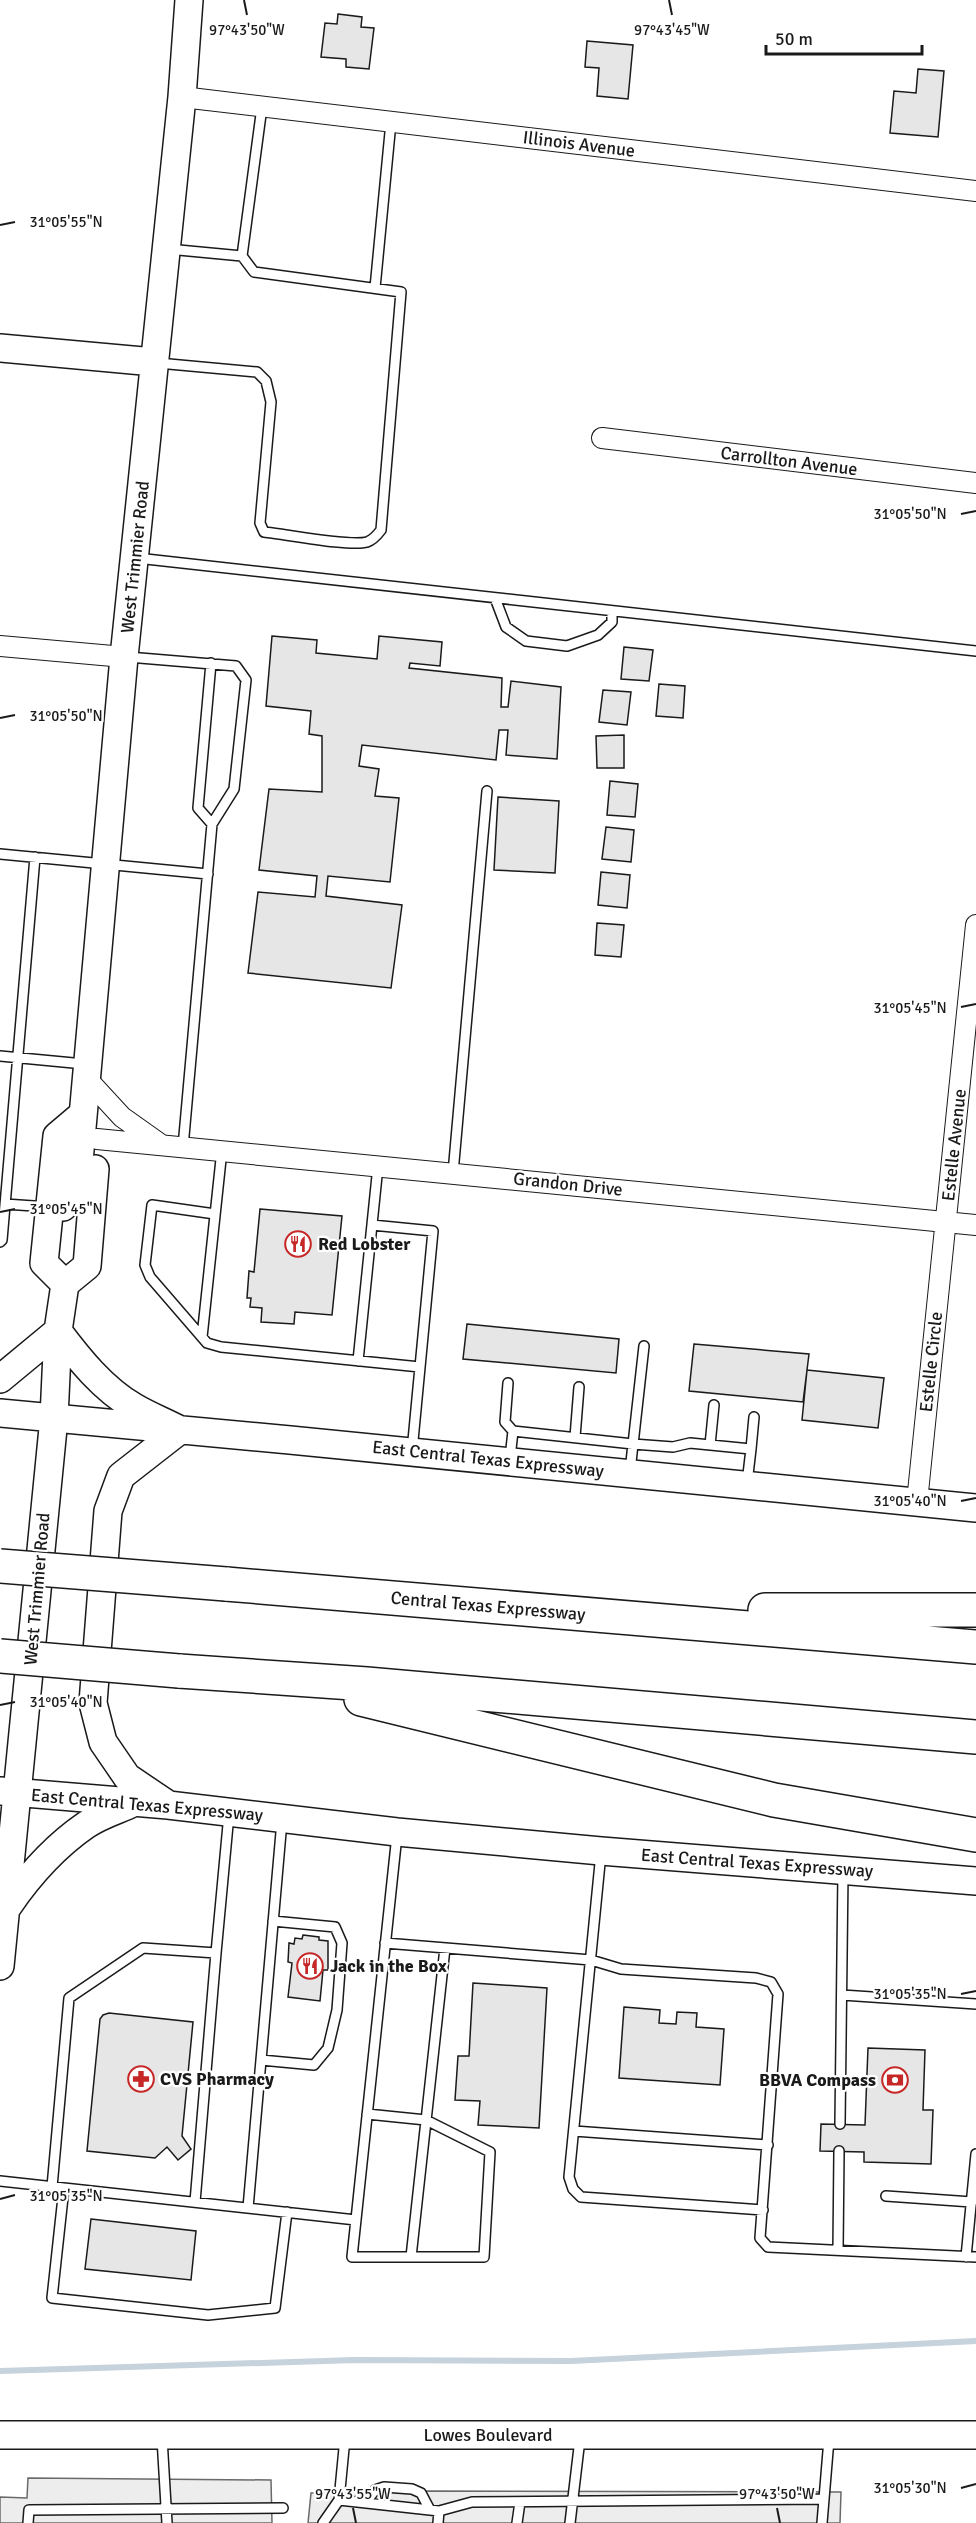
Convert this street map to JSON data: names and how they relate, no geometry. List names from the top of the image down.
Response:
{
  "streets": {
    "highway": ["Central Texas Expressway"],
    "main road": ["West Trimmier Road", "East Central Texas Expressway", "Lowes Boulevard"],
    "street": [
      "Illinois Avenue",
      "Carrollton Avenue",
      "Estelle Avenue",
      "Grandon Drive",
      "Estelle Circle"
    ]
  },
  "crossings": [
    ["Illinois Avenue", "West Trimmier Road"],
    ["West Trimmier Road", "Grandon Drive"],
    ["West Trimmier Road", "East Central Texas Expressway"],
    ["Estelle Avenue", "Grandon Drive"],
    ["Estelle Avenue", "Estelle Circle"],
    ["Grandon Drive", "Estelle Circle"],
    ["Estelle Circle", "East Central Texas Expressway"]
  ],
  "places": {
    "restaurant": ["Red Lobster", "Jack in the Box"],
    "pharmacy": ["CVS Pharmacy"],
    "bank": ["BBVA Compass"]
  },
  "scale_bar": "50 m",
  "coordinates": [
    "97°43'50\"W",
    "97°43'45\"W",
    "31°05'55\"N",
    "31°05'50\"N",
    "31°05'45\"N",
    "31°05'40\"N",
    "31°05'35\"N",
    "31°05'30\"N",
    "97°43'55\"W"
  ]
}
